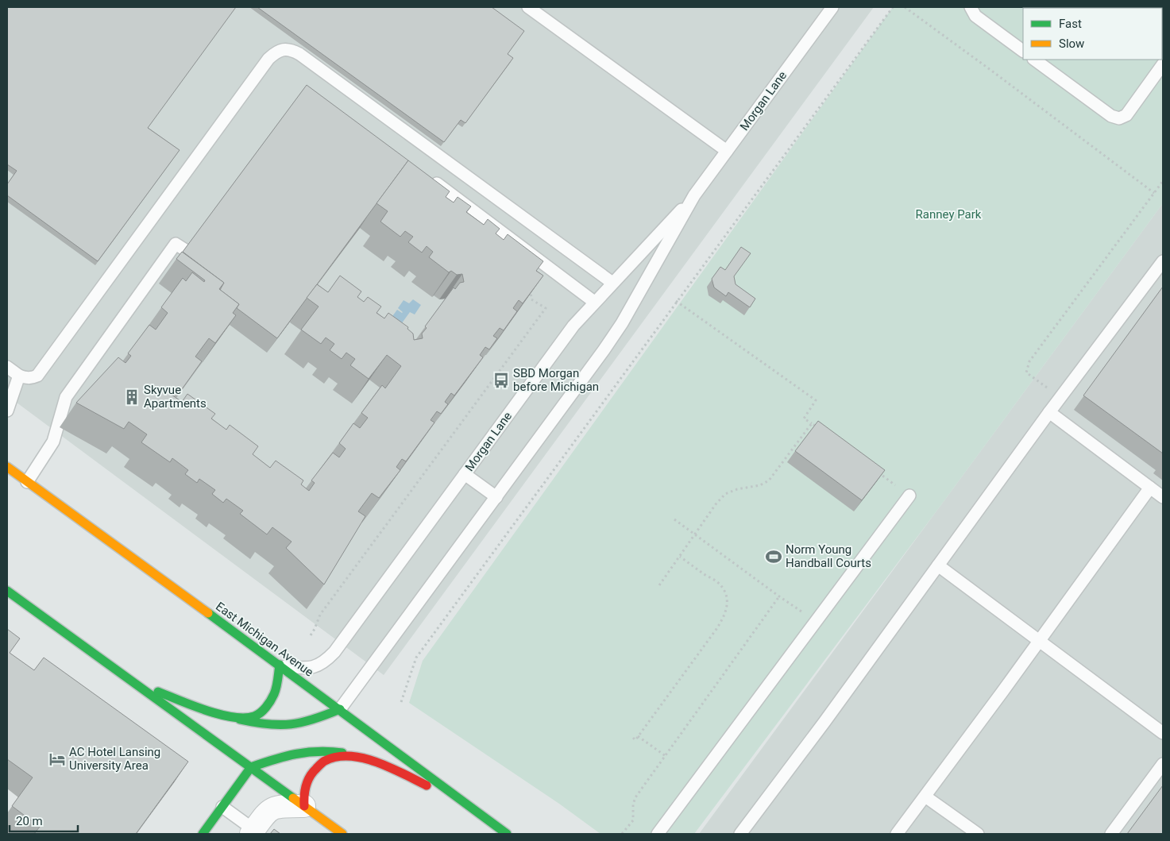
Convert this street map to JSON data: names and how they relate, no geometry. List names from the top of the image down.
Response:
{
  "streets": {
    "main road": ["East Michigan Avenue"],
    "lane": ["Morgan Lane"]
  },
  "crossings": [
    ["Morgan Lane", "East Michigan Avenue"]
  ],
  "parks": ["Ranney Park"],
  "places": {
    "bus stop": ["SBD Morgan before Michigan"],
    "building": ["Skyvue Apartments"],
    "sports": ["Norm Young Handball Courts"],
    "hotel": ["AC Hotel Lansing University Area"]
  },
  "legend": ["Fast", "Slow"],
  "scale_bar": "20 m"
}
